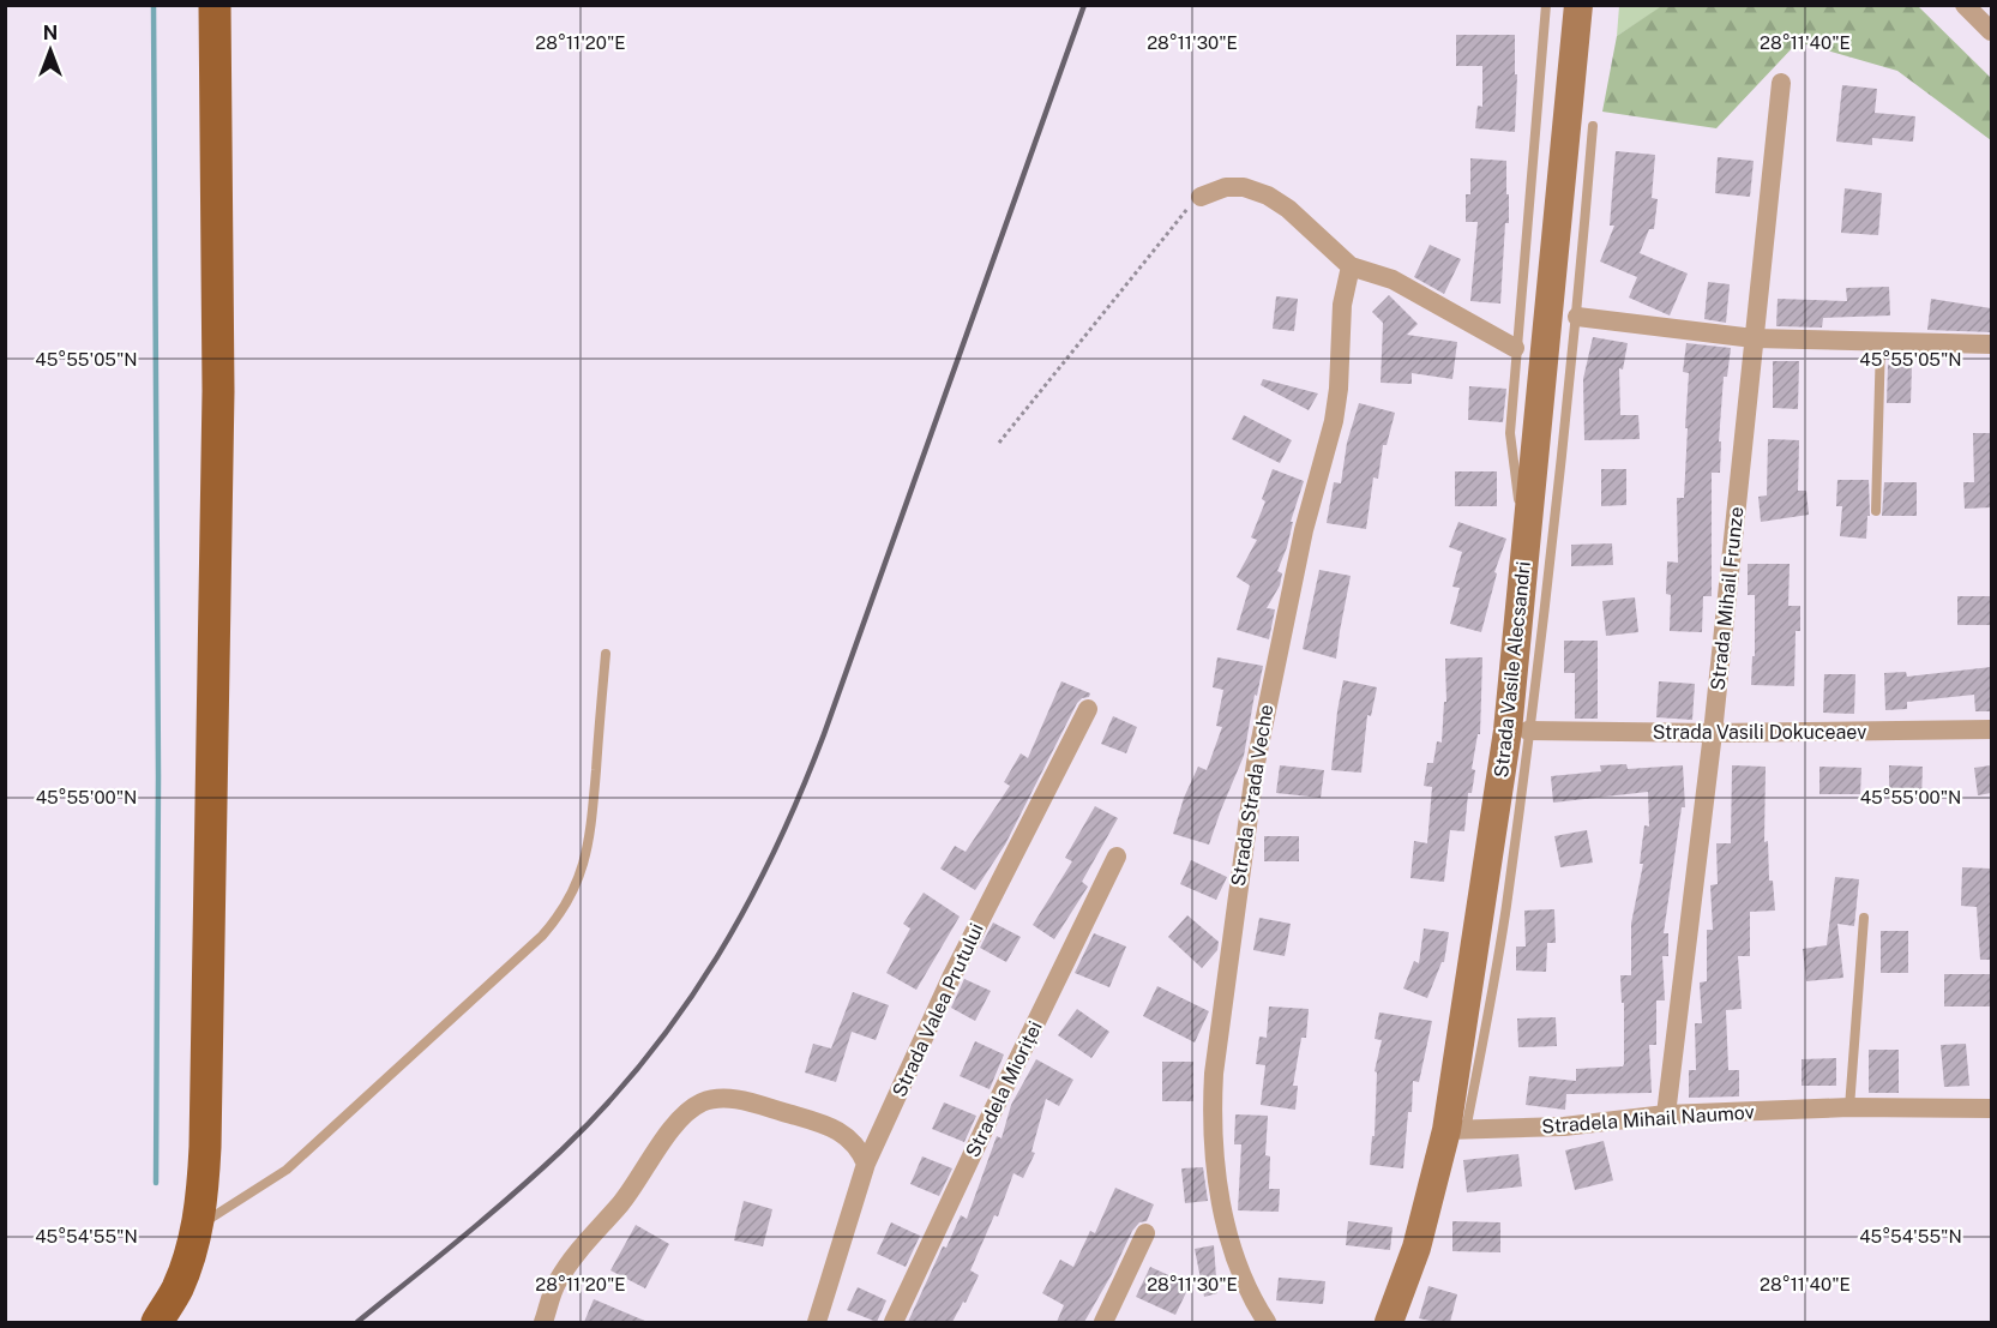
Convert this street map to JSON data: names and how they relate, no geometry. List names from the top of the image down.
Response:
{
  "streets": {
    "main road": ["Strada Vasile Alecsandri"],
    "street": [
      "Strada Mihail Frunze",
      "Strada Vasili Dokuceaev",
      "Strada Strada Veche",
      "Strada Valea Prutului",
      "Stradela Mioriței",
      "Stradela Mihail Naumov"
    ]
  },
  "crossings": [
    ["Strada Mihail Frunze", "Strada Vasili Dokuceaev"],
    ["Strada Mihail Frunze", "Stradela Mihail Naumov"],
    ["Strada Vasile Alecsandri", "Stradela Mihail Naumov"]
  ],
  "north": "top",
  "coordinates": [
    "28°11'20\"E",
    "28°11'30\"E",
    "28°11'40\"E",
    "45°55'05\"N",
    "45°55'00\"N",
    "45°54'55\"N"
  ]
}
